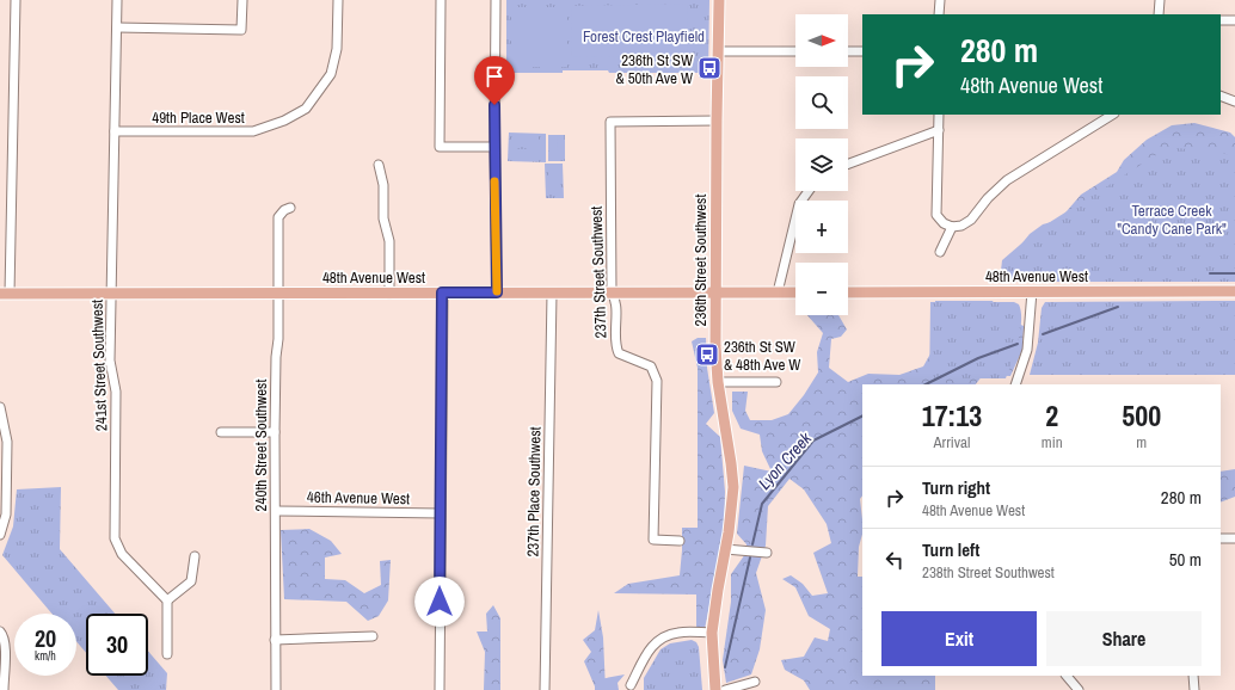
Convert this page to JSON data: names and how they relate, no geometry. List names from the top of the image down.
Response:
{
  "streets": {
    "main road": ["236th Street Southwest", "48th Avenue West"],
    "street": [
      "49th Place West",
      "237th Street Southwest",
      "241st Street Southwest",
      "240th Street Southwest",
      "237th Place Southwest",
      "46th Avenue West"
    ]
  },
  "crossings": [
    ["49th Place West", "241st Street Southwest"],
    ["236th Street Southwest", "237th Street Southwest"],
    ["236th Street Southwest", "48th Avenue West"],
    ["237th Street Southwest", "48th Avenue West"],
    ["48th Avenue West", "241st Street Southwest"],
    ["48th Avenue West", "240th Street Southwest"],
    ["48th Avenue West", "237th Place Southwest"],
    ["240th Street Southwest", "46th Avenue West"]
  ],
  "water": ["Lyon Creek"],
  "parks": ["Forest Crest Playfield", "Terrace Creek \"Candy Cane Park\""],
  "places": {
    "bus stop": ["236th St SW & 50th Ave W", "236th St SW & 48th Ave W"]
  },
  "north": "right",
  "page": {
    "map_buttons": ["+", "−"],
    "turn": ["280 m", "48th Avenue West"],
    "eta": [
      "17:13",
      "Arrival",
      "2",
      "min",
      "500",
      "m"
    ],
    "list": [
      {
        "name": "Turn right",
        "note": "48th Avenue West",
        "value": "280 m"
      },
      {
        "name": "Turn left",
        "note": "238th Street Southwest",
        "value": "50 m"
      }
    ],
    "buttons": ["Exit", "Share"],
    "speed": "20 km/h",
    "limit": "30"
  }
}
